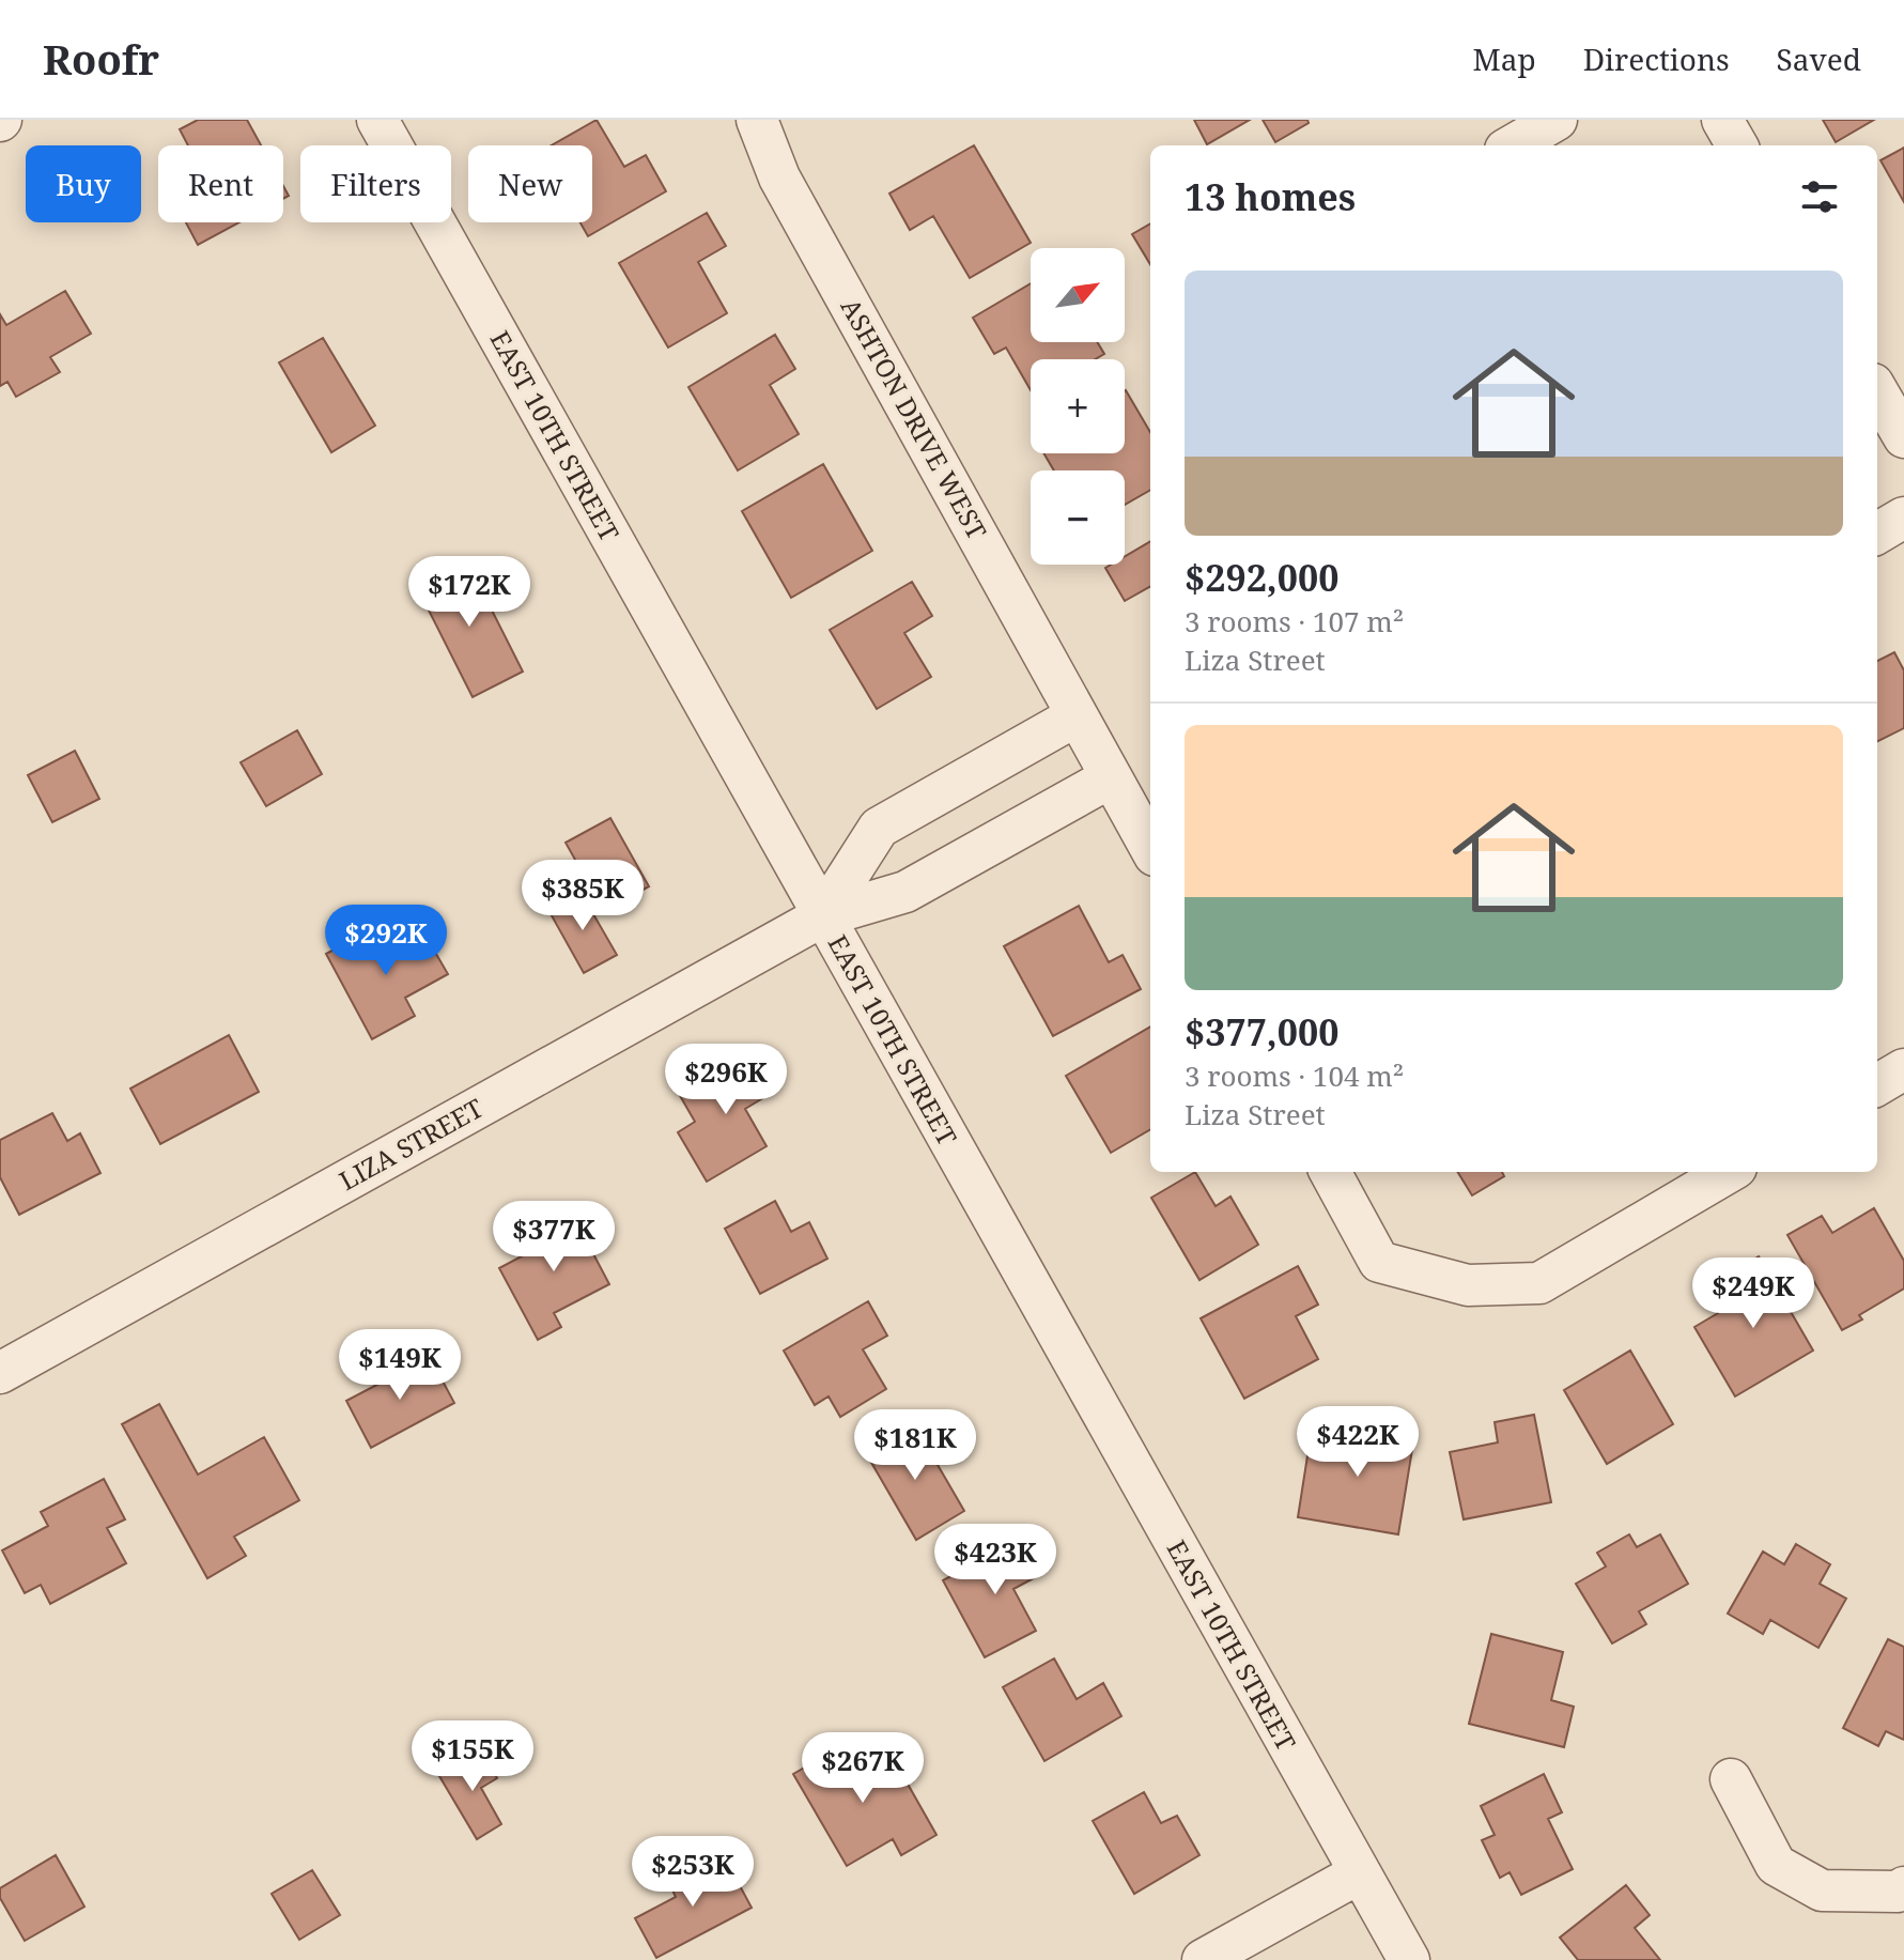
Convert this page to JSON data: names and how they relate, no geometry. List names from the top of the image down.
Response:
{
  "streets": {
    "street": ["ASHTON DRIVE WEST", "EAST 10TH STREET", "LIZA STREET"]
  },
  "crossings": [
    ["ASHTON DRIVE WEST", "LIZA STREET"],
    ["EAST 10TH STREET", "LIZA STREET"]
  ],
  "north": "top right",
  "page": {
    "header": "Roofr",
    "nav": ["Map", "Directions", "Saved"],
    "chip": [
      "Buy",
      "Rent",
      "Filters",
      "New"
    ],
    "heading": "13 homes",
    "map_buttons": ["+", "−"],
    "list": [
      {
        "name": "$292,000",
        "note": "3 rooms · 107 m² · Liza Street"
      },
      {
        "name": "$377,000",
        "note": "3 rooms · 104 m² · Liza Street"
      }
    ],
    "price": [
      "$172K",
      "$385K",
      "$292K",
      "$296K",
      "$377K",
      "$249K",
      "$149K",
      "$422K",
      "$181K",
      "$423K",
      "$155K",
      "$267K",
      "$253K"
    ]
  }
}
